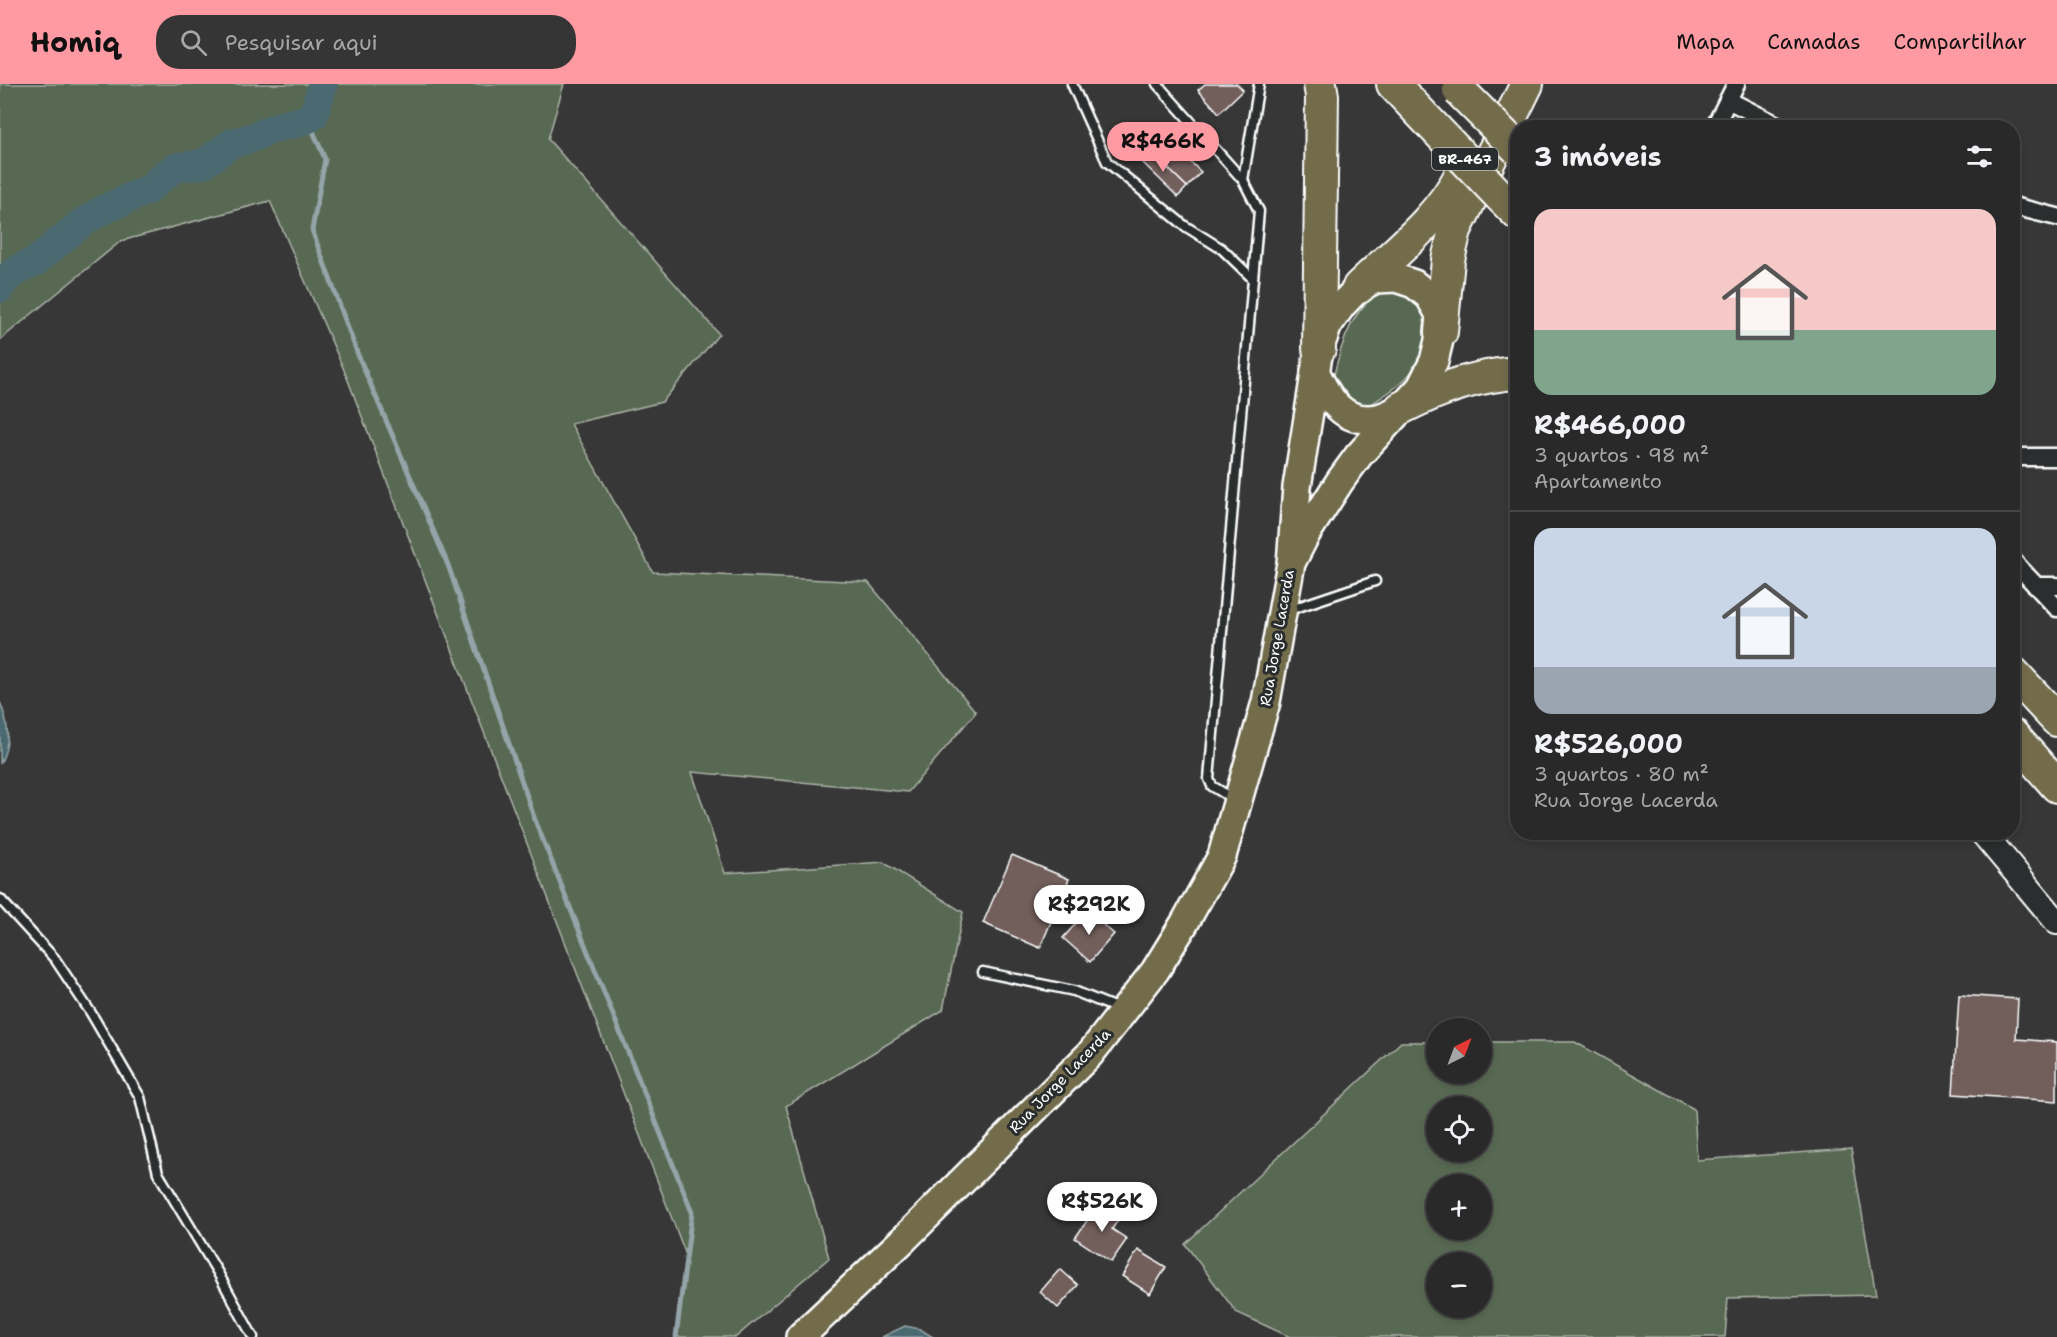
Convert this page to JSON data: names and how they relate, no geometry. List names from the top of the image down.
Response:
{
  "streets": {
    "highway": ["BR-467"],
    "main road": ["Rua Jorge Lacerda"]
  },
  "north": "top right",
  "page": {
    "header": "Homiq",
    "search": "Pesquisar aqui",
    "nav": ["Mapa", "Camadas", "Compartilhar"],
    "heading": "3 imóveis",
    "price": ["R$466K", "R$292K", "R$526K"],
    "list": [
      {
        "name": "R$466,000",
        "note": "3 quartos · 98 m² · Apartamento"
      },
      {
        "name": "R$526,000",
        "note": "3 quartos · 80 m² · Rua Jorge Lacerda"
      }
    ],
    "map_buttons": ["+", "−"]
  }
}
